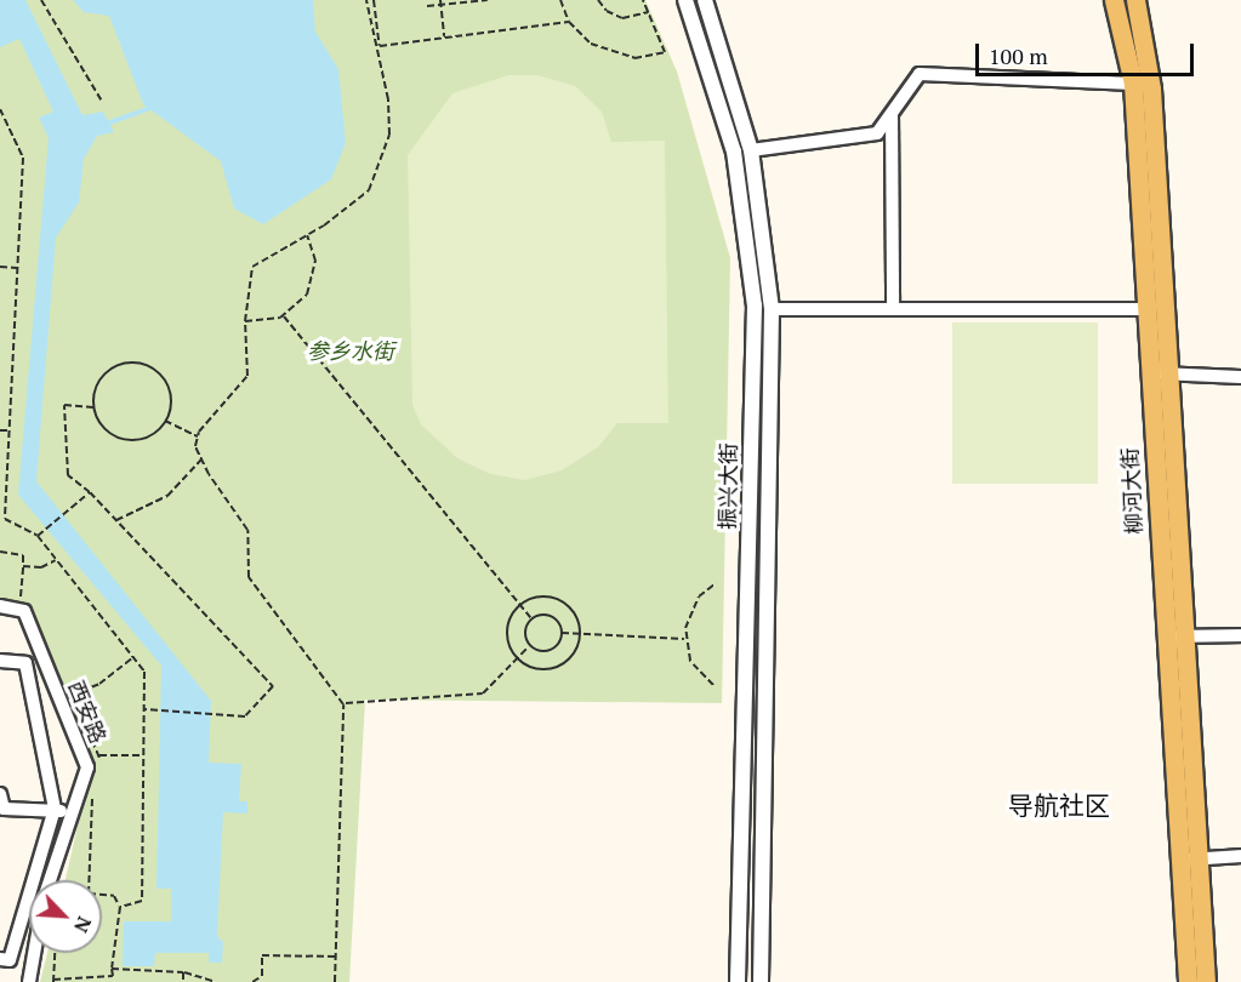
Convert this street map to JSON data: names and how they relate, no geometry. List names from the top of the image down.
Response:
{
  "streets": {
    "main road": ["柳河大街"],
    "street": ["振兴大街", "西安路"]
  },
  "districts": ["导航社区"],
  "parks": ["参乡水街"],
  "scale_bar": "100 m",
  "north": "bottom right"
}
